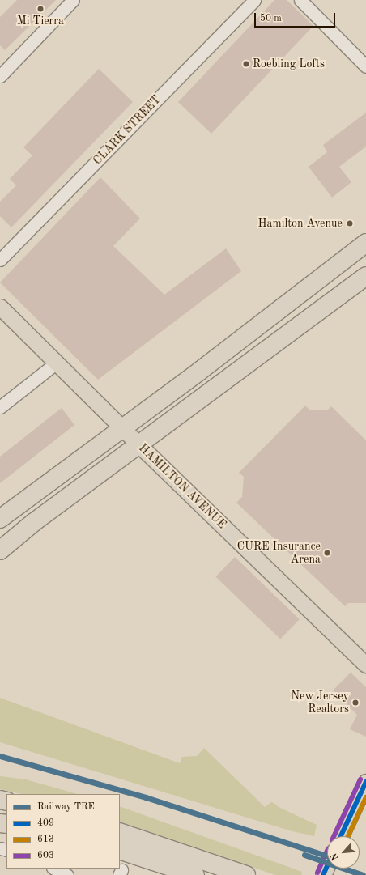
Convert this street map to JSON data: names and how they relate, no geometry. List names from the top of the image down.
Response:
{
  "streets": {
    "main road": ["HAMILTON AVENUE"],
    "street": ["CLARK STREET"]
  },
  "places": [
    "Mi Tierra",
    "Roebling Lofts",
    "Hamilton Avenue",
    "CURE Insurance Arena",
    "New Jersey Realtors"
  ],
  "lines": [
    "rail line TRE",
    "transit line 603",
    "transit line 409",
    "transit line 613"
  ],
  "legend": [
    "Railway TRE",
    "409",
    "613",
    "603"
  ],
  "scale_bar": "50 m",
  "north": "bottom left"
}
